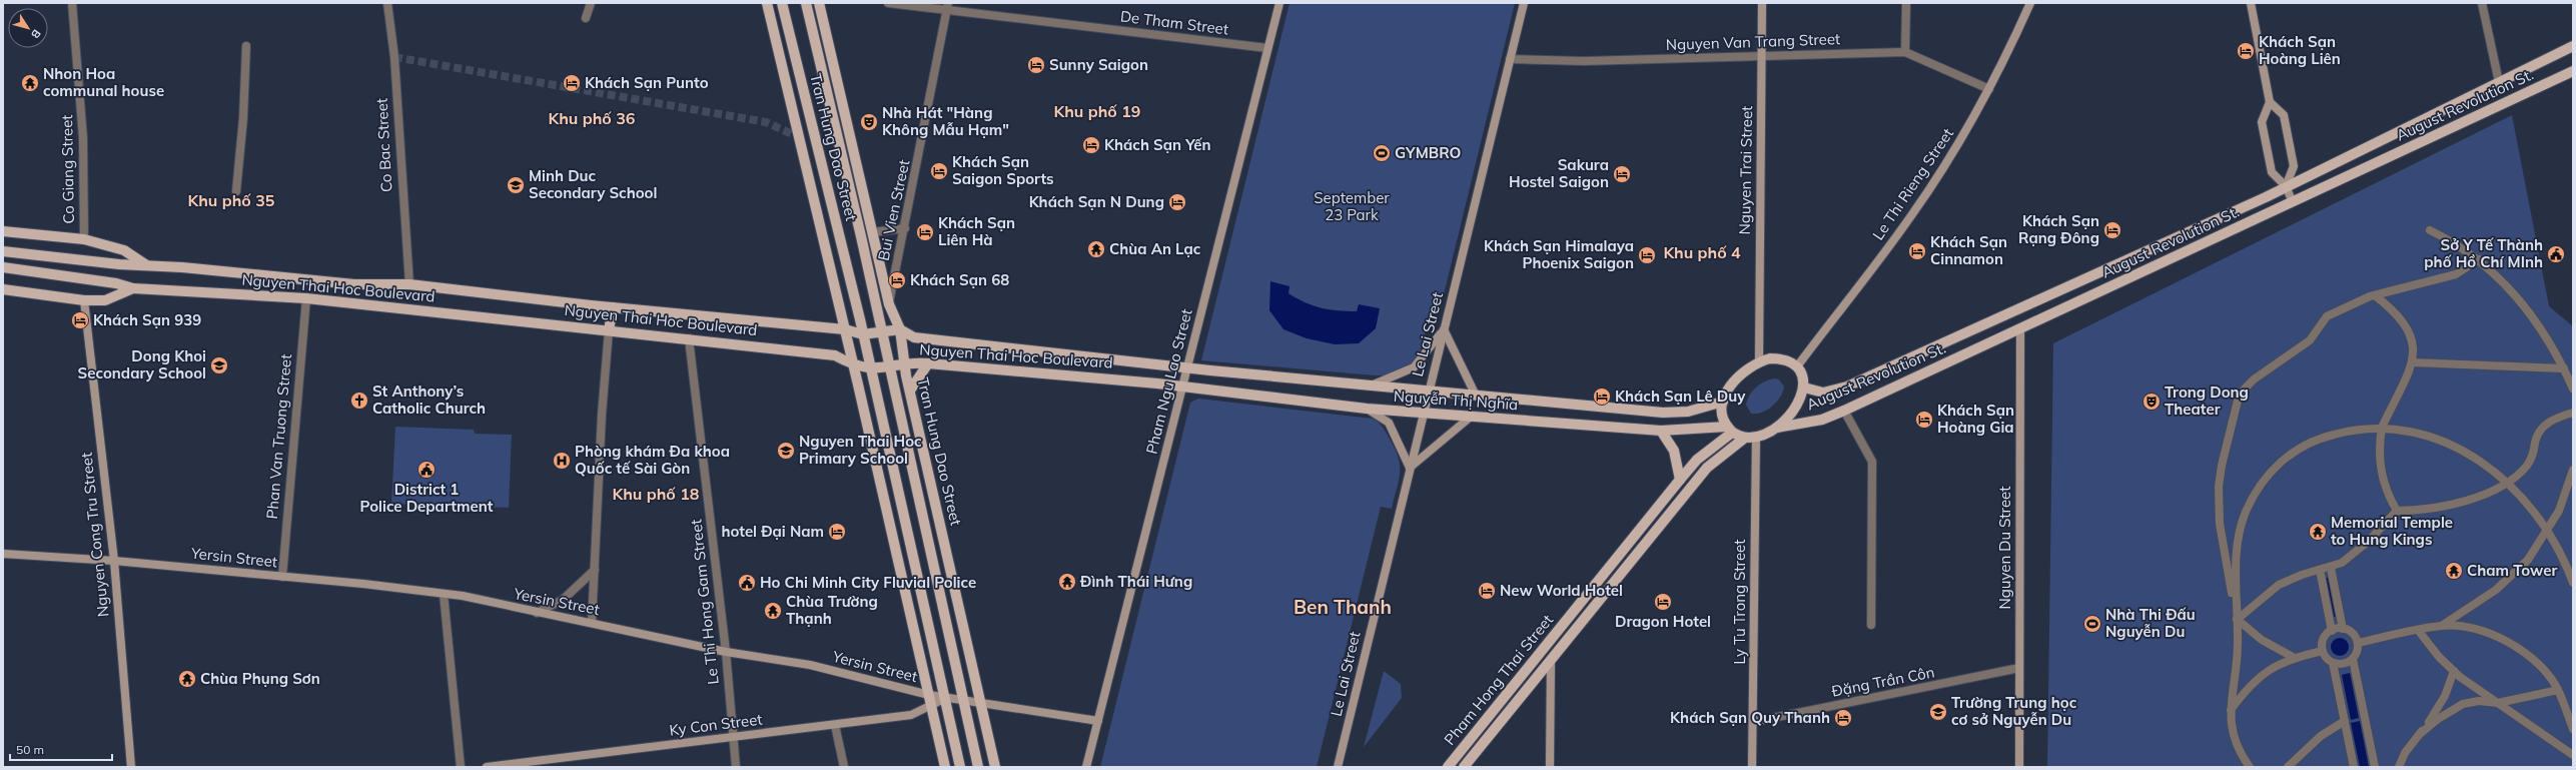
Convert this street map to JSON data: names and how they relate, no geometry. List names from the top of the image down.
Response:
{
  "streets": {
    "main road": [
      "August Revolution St.",
      "Tran Hung Dao Street",
      "Nguyen Thai Hoc Boulevard",
      "Nguyễn Thị Nghĩa",
      "Pham Hong Thai Street"
    ],
    "street": [
      "De Tham Street",
      "Nguyen Van Trang Street",
      "Co Bac Street",
      "Co Giang Street",
      "Nguyen Trai Street",
      "Le Thi Rieng Street",
      "Bui Vien Street",
      "Le Lai Street",
      "Pham Ngu Lao Street",
      "Phan Van Truong Street",
      "Nguyen Cong Tru Street",
      "Nguyen Du Street",
      "Yersin Street",
      "Le Thi Hong Gam Street",
      "Ly Tu Trong Street",
      "Đặng Trần Côn",
      "Ky Con Street"
    ]
  },
  "crossings": [
    ["De Tham Street", "Bui Vien Street"],
    ["De Tham Street", "Pham Ngu Lao Street"],
    ["Nguyen Van Trang Street", "Nguyen Trai Street"],
    ["Nguyen Van Trang Street", "Le Thi Rieng Street"],
    ["Nguyen Van Trang Street", "Le Lai Street"],
    ["August Revolution St.", "Nguyen Trai Street"],
    ["August Revolution St.", "Le Thi Rieng Street"],
    ["August Revolution St.", "Nguyễn Thị Nghĩa"],
    ["August Revolution St.", "Nguyen Du Street"],
    ["August Revolution St.", "Ly Tu Trong Street"],
    ["August Revolution St.", "Pham Hong Thai Street"],
    ["Co Bac Street", "Nguyen Thai Hoc Boulevard"],
    ["Tran Hung Dao Street", "Bui Vien Street"],
    ["Tran Hung Dao Street", "Nguyen Thai Hoc Boulevard"],
    ["Tran Hung Dao Street", "Yersin Street"],
    ["Tran Hung Dao Street", "Ky Con Street"],
    ["Co Giang Street", "Nguyen Thai Hoc Boulevard"],
    ["Nguyen Trai Street", "Le Thi Rieng Street"],
    ["Nguyen Trai Street", "Nguyễn Thị Nghĩa"],
    ["Nguyen Trai Street", "Ly Tu Trong Street"],
    ["Nguyen Trai Street", "Pham Hong Thai Street"],
    ["Le Thi Rieng Street", "Nguyễn Thị Nghĩa"],
    ["Le Thi Rieng Street", "Ly Tu Trong Street"],
    ["Le Thi Rieng Street", "Pham Hong Thai Street"],
    ["Nguyen Thai Hoc Boulevard", "Pham Ngu Lao Street"],
    ["Nguyen Thai Hoc Boulevard", "Nguyễn Thị Nghĩa"],
    ["Nguyen Thai Hoc Boulevard", "Phan Van Truong Street"],
    ["Nguyen Thai Hoc Boulevard", "Nguyen Cong Tru Street"],
    ["Nguyen Thai Hoc Boulevard", "Le Thi Hong Gam Street"],
    ["Le Lai Street", "Nguyễn Thị Nghĩa"],
    ["Pham Ngu Lao Street", "Nguyễn Thị Nghĩa"],
    ["Pham Ngu Lao Street", "Yersin Street"],
    ["Nguyễn Thị Nghĩa", "Ly Tu Trong Street"],
    ["Nguyễn Thị Nghĩa", "Pham Hong Thai Street"],
    ["Phan Van Truong Street", "Yersin Street"],
    ["Nguyen Cong Tru Street", "Yersin Street"],
    ["Nguyen Du Street", "Đặng Trần Côn"],
    ["Yersin Street", "Le Thi Hong Gam Street"],
    ["Yersin Street", "Ky Con Street"],
    ["Le Thi Hong Gam Street", "Ky Con Street"],
    ["Ly Tu Trong Street", "Pham Hong Thai Street"],
    ["Ly Tu Trong Street", "Đặng Trần Côn"]
  ],
  "districts": [
    "Khu phố 19",
    "Khu phố 36",
    "Khu phố 35",
    "Khu phố 4",
    "Khu phố 18",
    "Ben Thanh"
  ],
  "parks": ["September 23 Park"],
  "places": {
    "hotel": [
      "Khách Sạn Hoàng Liên",
      "Sunny Saigon",
      "Khách Sạn Punto",
      "Khách Sạn Yến",
      "Khách Sạn Saigon Sports",
      "Sakura Hostel Saigon",
      "Khách Sạn N Dung",
      "Khách Sạn Rạng Đông",
      "Khách Sạn Liên Hà",
      "Khách Sạn Cinnamon",
      "Khách Sạn Himalaya Phoenix Saigon",
      "Khách Sạn 68",
      "Khách Sạn 939",
      "Khách Sạn Lê Duy",
      "Khách Sạn Hoàng Gia",
      "hotel Đại Nam",
      "New World Hotel",
      "Dragon Hotel",
      "Khách Sạn Quy Thanh"
    ],
    "temple": [
      "Nhon Hoa communal house",
      "Chùa An Lạc",
      "Memorial Temple to Hung Kings",
      "Cham Tower",
      "Đình Thái Hưng",
      "Chùa Trường Thạnh",
      "Chùa Phụng Sơn"
    ],
    "theatre": ["Nhà Hát \"Hàng Không Mẫu Hạm\"", "Trong Dong Theater"],
    "sports": ["GYMBRO", "Nhà Thi Đấu Nguyễn Du"],
    "school or university": [
      "Minh Duc Secondary School",
      "Dong Khoi Secondary School",
      "Nguyen Thai Hoc Primary School",
      "Trường Trung học cơ sở Nguyễn Du"
    ],
    "public building": ["Sở Y Tế Thành phố Hồ Chí MInh", "District 1 Police Department", "Ho Chi Minh City Fluvial Police"],
    "church": ["St Anthony’s Catholic Church"],
    "hospital": ["Phòng khám Đa khoa Quốc tế Sài Gòn"]
  },
  "scale_bar": "50 m",
  "north": "bottom right"
}
